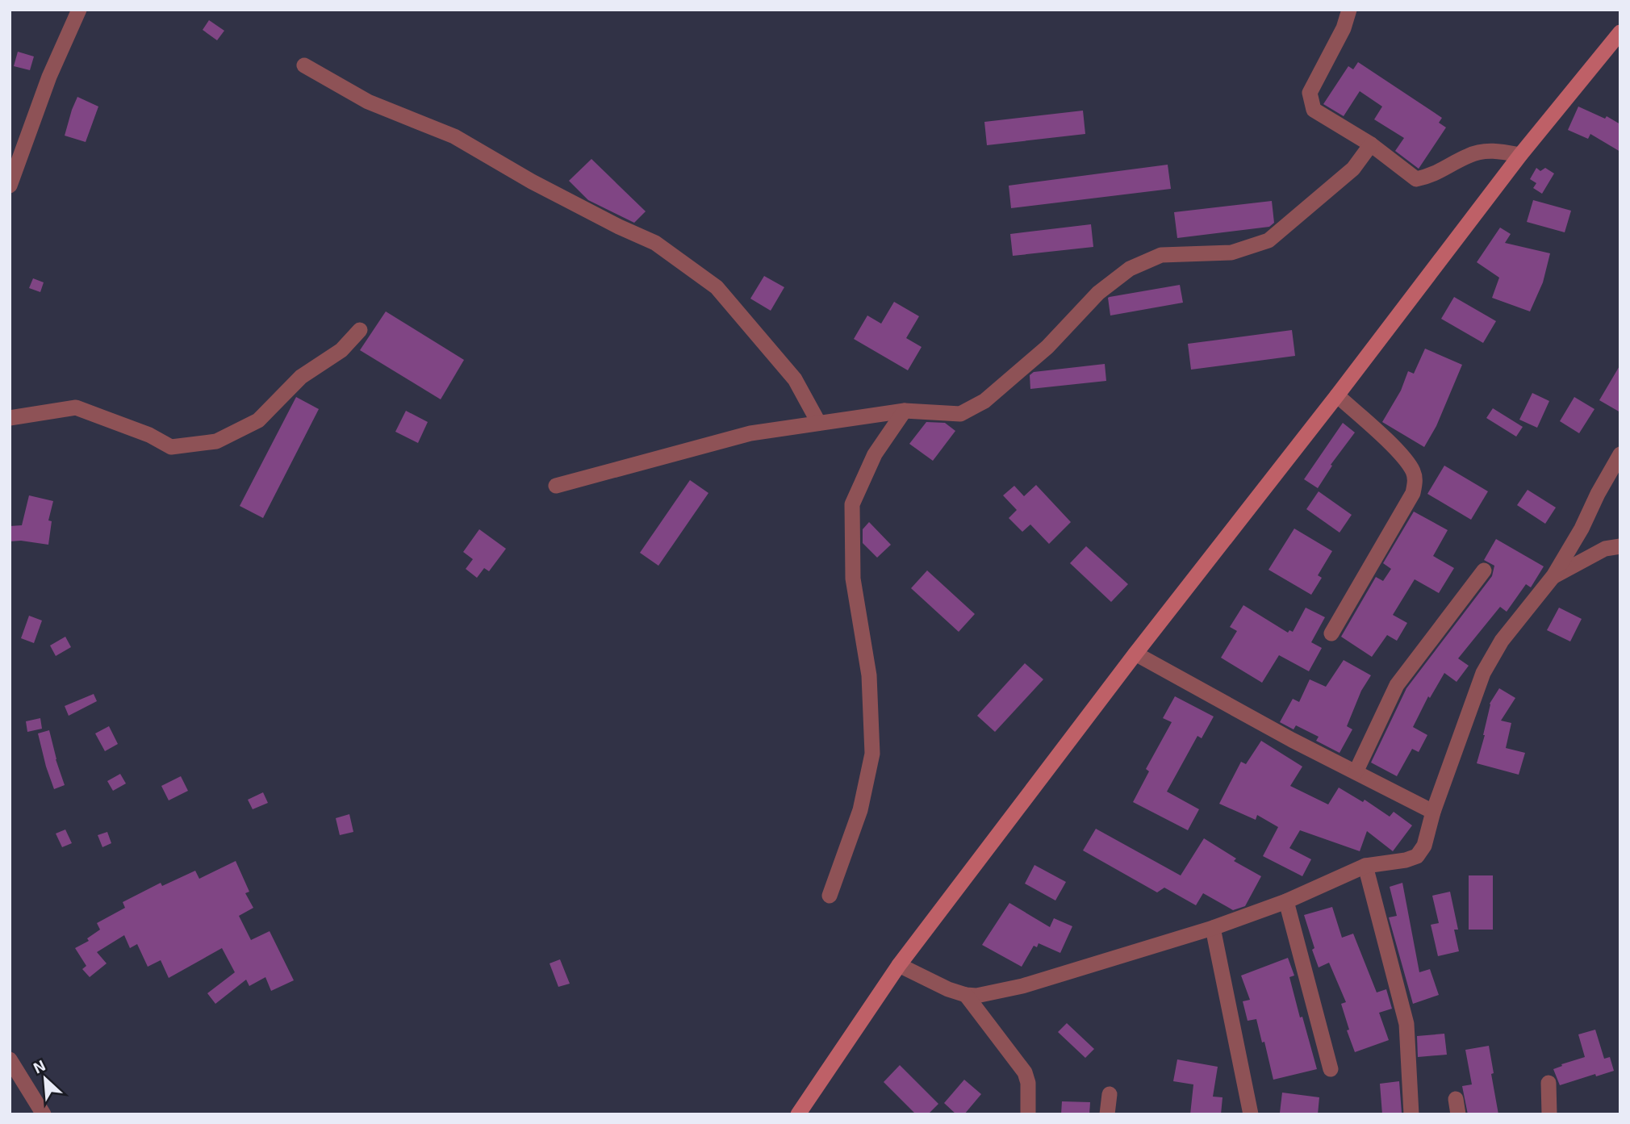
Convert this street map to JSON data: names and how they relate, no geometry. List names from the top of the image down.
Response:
{
  "north": "top left"
}
